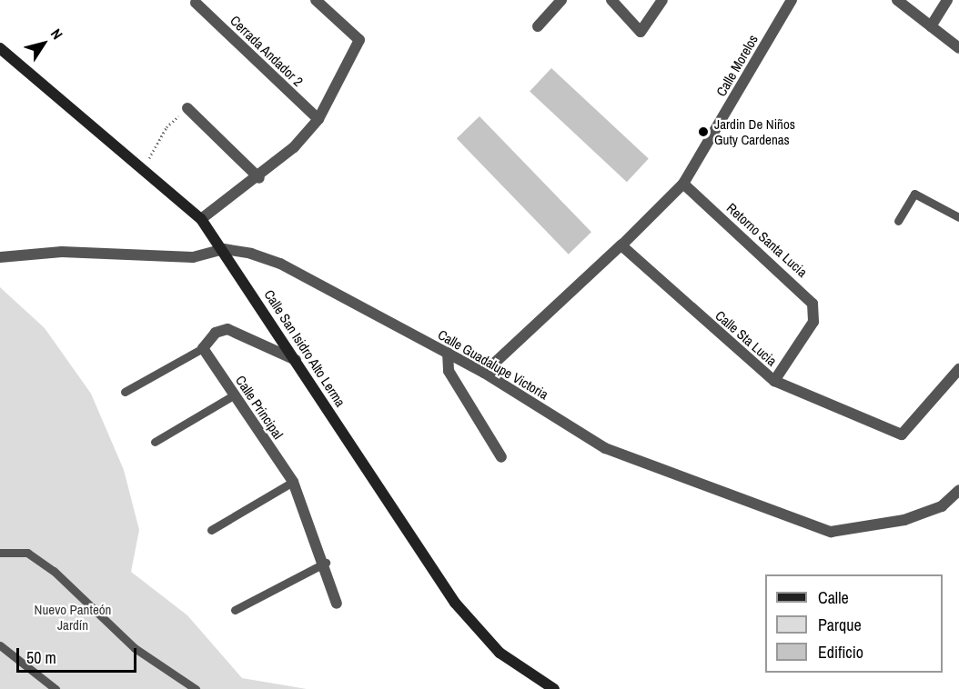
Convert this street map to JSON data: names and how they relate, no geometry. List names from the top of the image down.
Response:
{
  "streets": {
    "street": [
      "Cerrada Andador 2",
      "Calle Morelos",
      "Retorno Santa Lucia",
      "Calle Sta Lucia",
      "Calle San Isidro Alto Lerma",
      "Calle Guadalupe Victoria",
      "Calle Principal"
    ]
  },
  "crossings": [
    ["Calle Morelos", "Retorno Santa Lucia"],
    ["Calle Morelos", "Calle Sta Lucia"],
    ["Calle Morelos", "Calle Guadalupe Victoria"],
    ["Retorno Santa Lucia", "Calle Sta Lucia"],
    ["Calle San Isidro Alto Lerma", "Calle Guadalupe Victoria"]
  ],
  "parks": ["Nuevo Panteón Jardín"],
  "places": ["Jardin De Niños Guty Cardenas"],
  "legend": ["Calle", "Parque", "Edificio"],
  "scale_bar": "50 m",
  "north": "top right"
}
